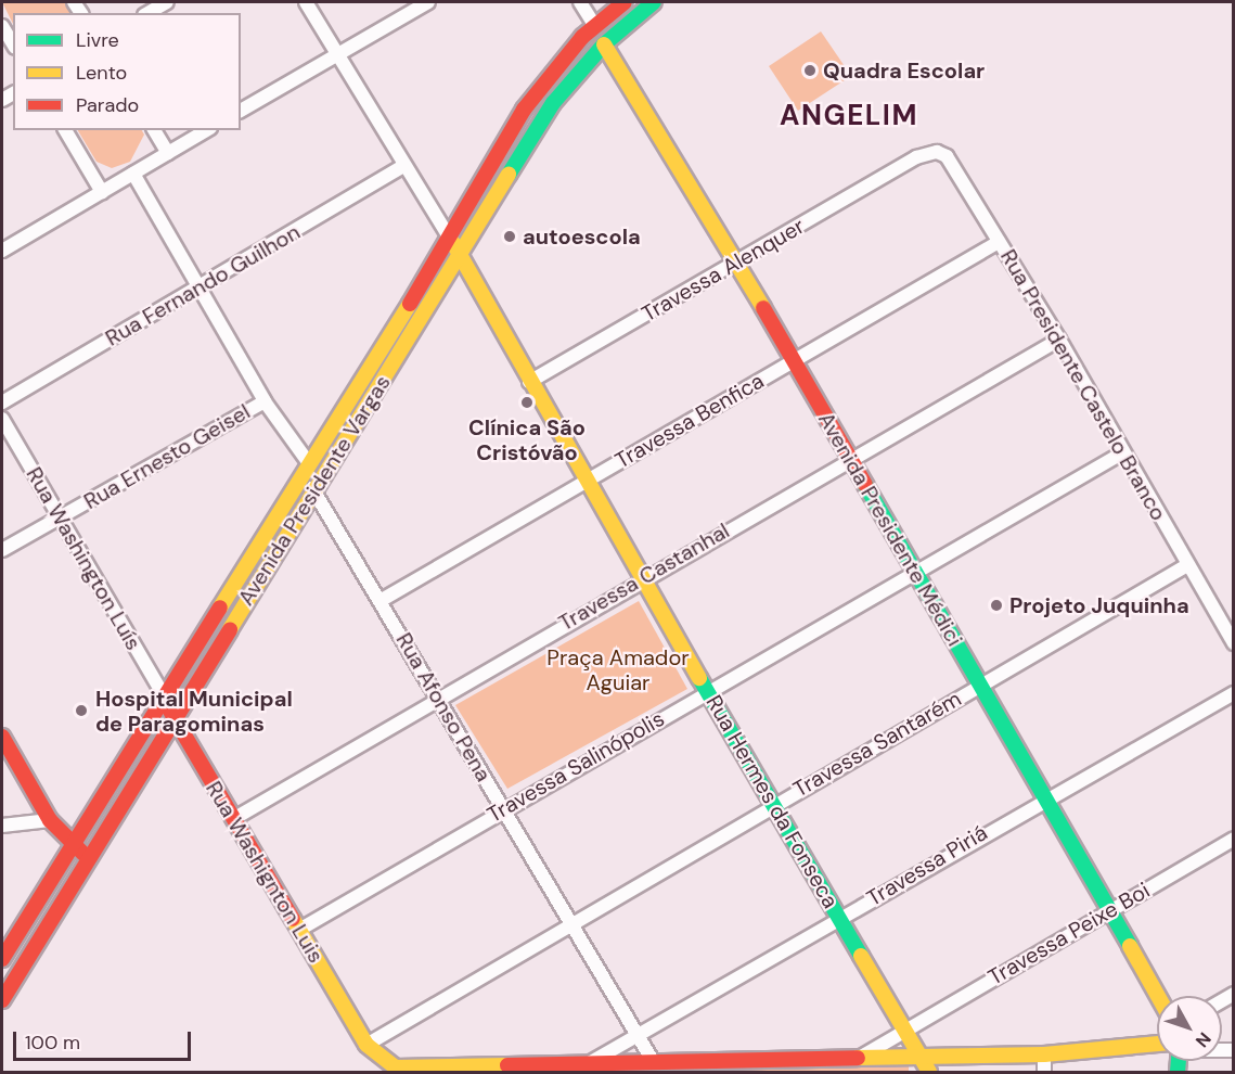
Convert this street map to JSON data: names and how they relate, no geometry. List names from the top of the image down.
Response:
{
  "streets": {
    "street": [
      "Travessa Alenquer",
      "Rua Fernando Guilhon",
      "Rua Presidente Castelo Branco",
      "Travessa Benfica",
      "Rua Ernesto Geisel",
      "Avenida Presidente Vargas",
      "Avenida Presidente Médici",
      "Rua Washington Luís",
      "Travessa Castanhal",
      "Rua Afonso Pena",
      "Travessa Santarém",
      "Travessa Salinópolis",
      "Rua Hermes da Fonseca",
      "Travessa Piriá",
      "Rua Washignton Luis",
      "Travessa Peixe Boi"
    ]
  },
  "crossings": [
    ["Travessa Alenquer", "Rua Presidente Castelo Branco"],
    ["Travessa Alenquer", "Avenida Presidente Médici"],
    ["Travessa Alenquer", "Rua Hermes da Fonseca"],
    ["Rua Presidente Castelo Branco", "Travessa Benfica"],
    ["Rua Presidente Castelo Branco", "Travessa Castanhal"],
    ["Rua Presidente Castelo Branco", "Travessa Santarém"],
    ["Rua Presidente Castelo Branco", "Travessa Salinópolis"],
    ["Travessa Benfica", "Avenida Presidente Médici"],
    ["Travessa Benfica", "Rua Afonso Pena"],
    ["Travessa Benfica", "Rua Hermes da Fonseca"],
    ["Rua Ernesto Geisel", "Rua Washington Luís"],
    ["Avenida Presidente Vargas", "Avenida Presidente Médici"],
    ["Avenida Presidente Vargas", "Rua Washington Luís"],
    ["Avenida Presidente Vargas", "Rua Afonso Pena"],
    ["Avenida Presidente Vargas", "Rua Hermes da Fonseca"],
    ["Avenida Presidente Vargas", "Rua Washignton Luis"],
    ["Avenida Presidente Médici", "Travessa Castanhal"],
    ["Avenida Presidente Médici", "Travessa Santarém"],
    ["Avenida Presidente Médici", "Travessa Salinópolis"],
    ["Avenida Presidente Médici", "Travessa Piriá"],
    ["Avenida Presidente Médici", "Travessa Peixe Boi"],
    ["Rua Washington Luís", "Rua Washignton Luis"],
    ["Travessa Castanhal", "Rua Afonso Pena"],
    ["Travessa Castanhal", "Rua Hermes da Fonseca"],
    ["Travessa Castanhal", "Rua Washignton Luis"],
    ["Rua Afonso Pena", "Travessa Santarém"],
    ["Rua Afonso Pena", "Travessa Salinópolis"],
    ["Rua Afonso Pena", "Travessa Piriá"],
    ["Rua Afonso Pena", "Rua Washignton Luis"],
    ["Travessa Santarém", "Rua Hermes da Fonseca"],
    ["Travessa Santarém", "Rua Washignton Luis"],
    ["Travessa Salinópolis", "Rua Hermes da Fonseca"],
    ["Travessa Salinópolis", "Rua Washignton Luis"],
    ["Rua Hermes da Fonseca", "Travessa Piriá"],
    ["Rua Hermes da Fonseca", "Travessa Peixe Boi"],
    ["Travessa Piriá", "Rua Washignton Luis"],
    ["Rua Washignton Luis", "Travessa Peixe Boi"]
  ],
  "districts": ["ANGELIM"],
  "parks": ["Praça Amador Aguiar"],
  "places": [
    "Quadra Escolar",
    "autoescola",
    "Clínica São Cristóvão",
    "Projeto Juquinha",
    "Hospital Municipal de Paragominas"
  ],
  "legend": ["Livre", "Lento", "Parado"],
  "scale_bar": "100 m",
  "north": "bottom right"
}
